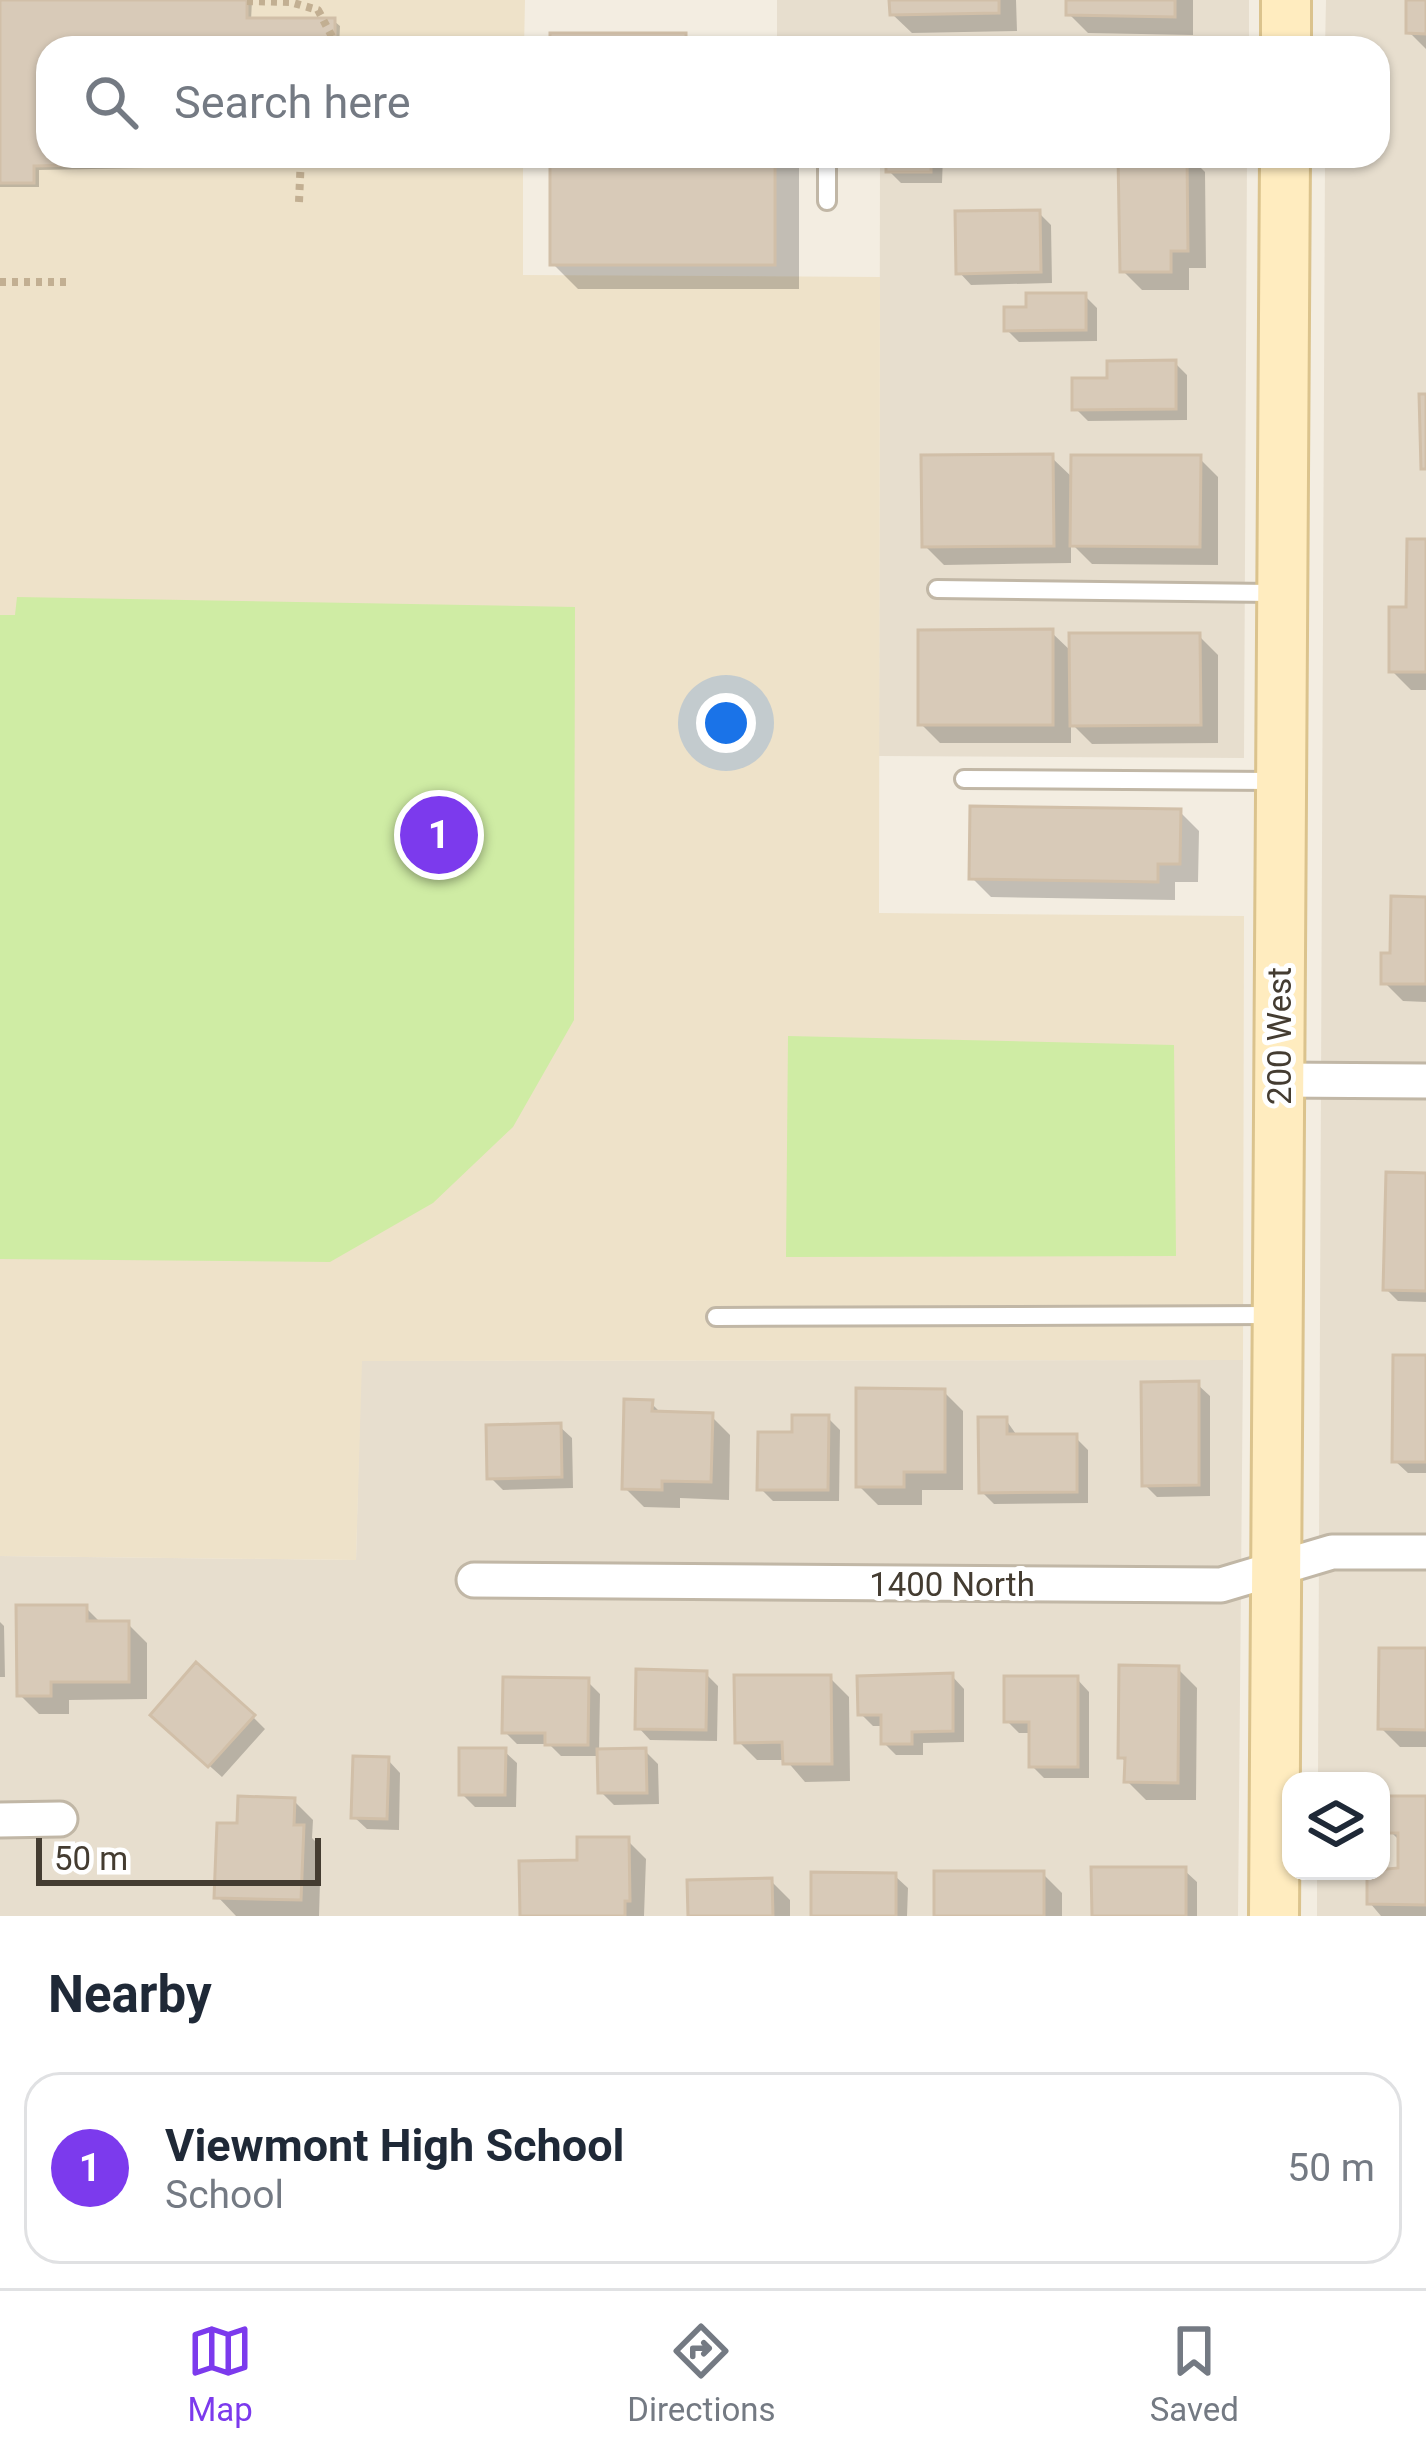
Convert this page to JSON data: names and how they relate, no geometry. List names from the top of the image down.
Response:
{
  "streets": {
    "main road": ["200 West"],
    "street": ["1400 North"]
  },
  "crossings": [
    ["200 West", "1400 North"]
  ],
  "scale_bar": "50 m",
  "page": {
    "search": "Search here",
    "pins": "1",
    "scale": "50 m",
    "heading": "Nearby",
    "list": [
      {
        "mark": "1",
        "name": "Viewmont High School",
        "note": "School",
        "value": "50 m"
      }
    ],
    "nav": ["Map", "Directions", "Saved"]
  }
}
